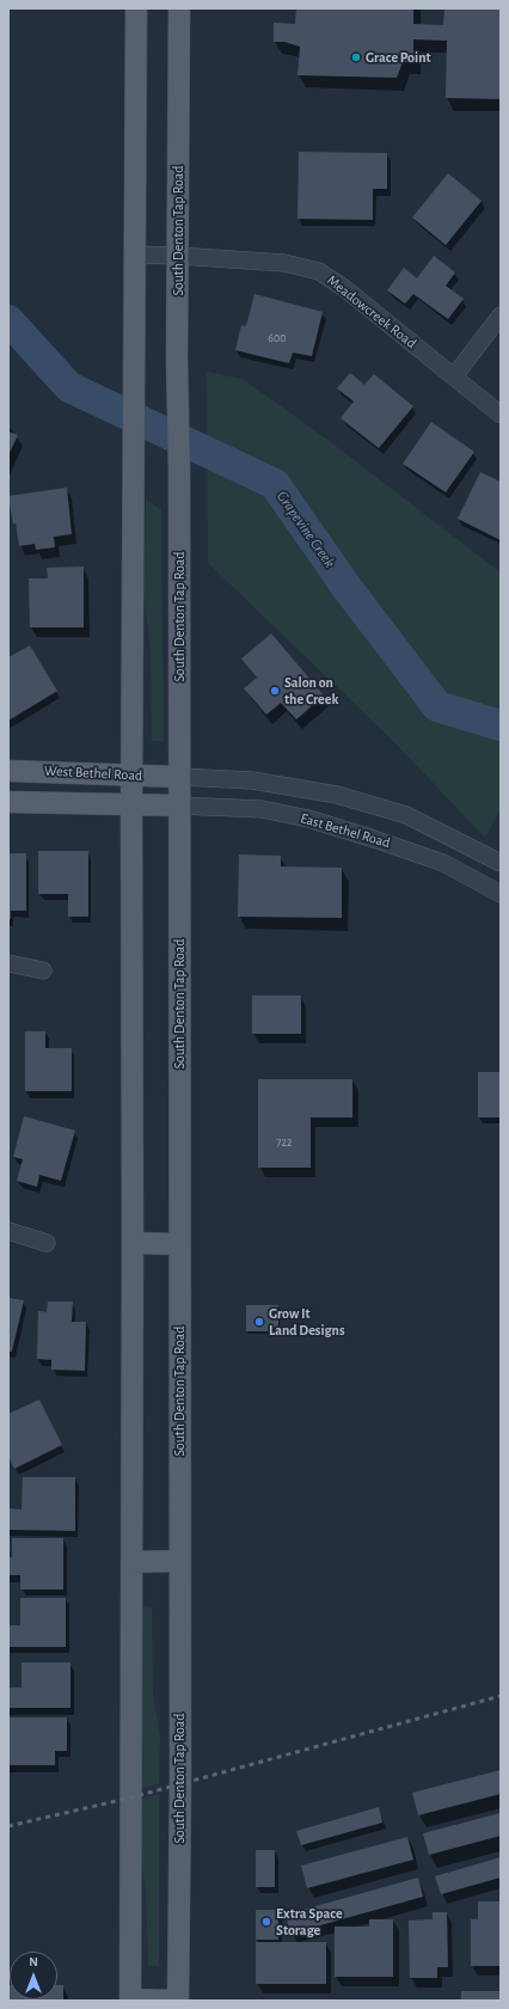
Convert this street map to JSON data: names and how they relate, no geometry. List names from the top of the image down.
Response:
{
  "streets": {
    "main road": ["South Denton Tap Road", "West Bethel Road"],
    "street": ["Meadowcreek Road", "East Bethel Road"]
  },
  "crossings": [
    ["South Denton Tap Road", "Meadowcreek Road"],
    ["South Denton Tap Road", "West Bethel Road"],
    ["South Denton Tap Road", "East Bethel Road"],
    ["West Bethel Road", "East Bethel Road"]
  ],
  "water": ["Grapevine Creek"],
  "places": [
    "Grace Point",
    "Salon on the Creek",
    "Grow It Land Designs",
    "Extra Space Storage"
  ],
  "house_numbers": ["600", "722"],
  "north": "top"
}
